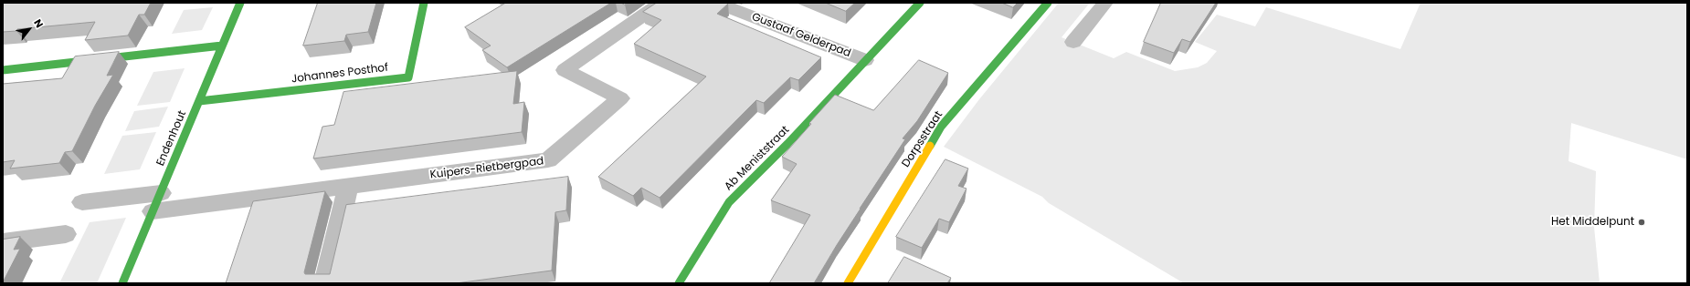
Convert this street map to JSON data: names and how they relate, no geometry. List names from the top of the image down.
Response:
{
  "streets": {
    "street": [
      "Gustaaf Gelderpad",
      "Johannes Posthof",
      "Endenhout",
      "Dorpsstraat",
      "Ab Meniststraat",
      "Kuipers-Rietbergpad"
    ]
  },
  "crossings": [
    ["Gustaaf Gelderpad", "Ab Meniststraat"],
    ["Johannes Posthof", "Endenhout"],
    ["Endenhout", "Kuipers-Rietbergpad"]
  ],
  "places": ["Het Middelpunt"],
  "north": "top right"
}
